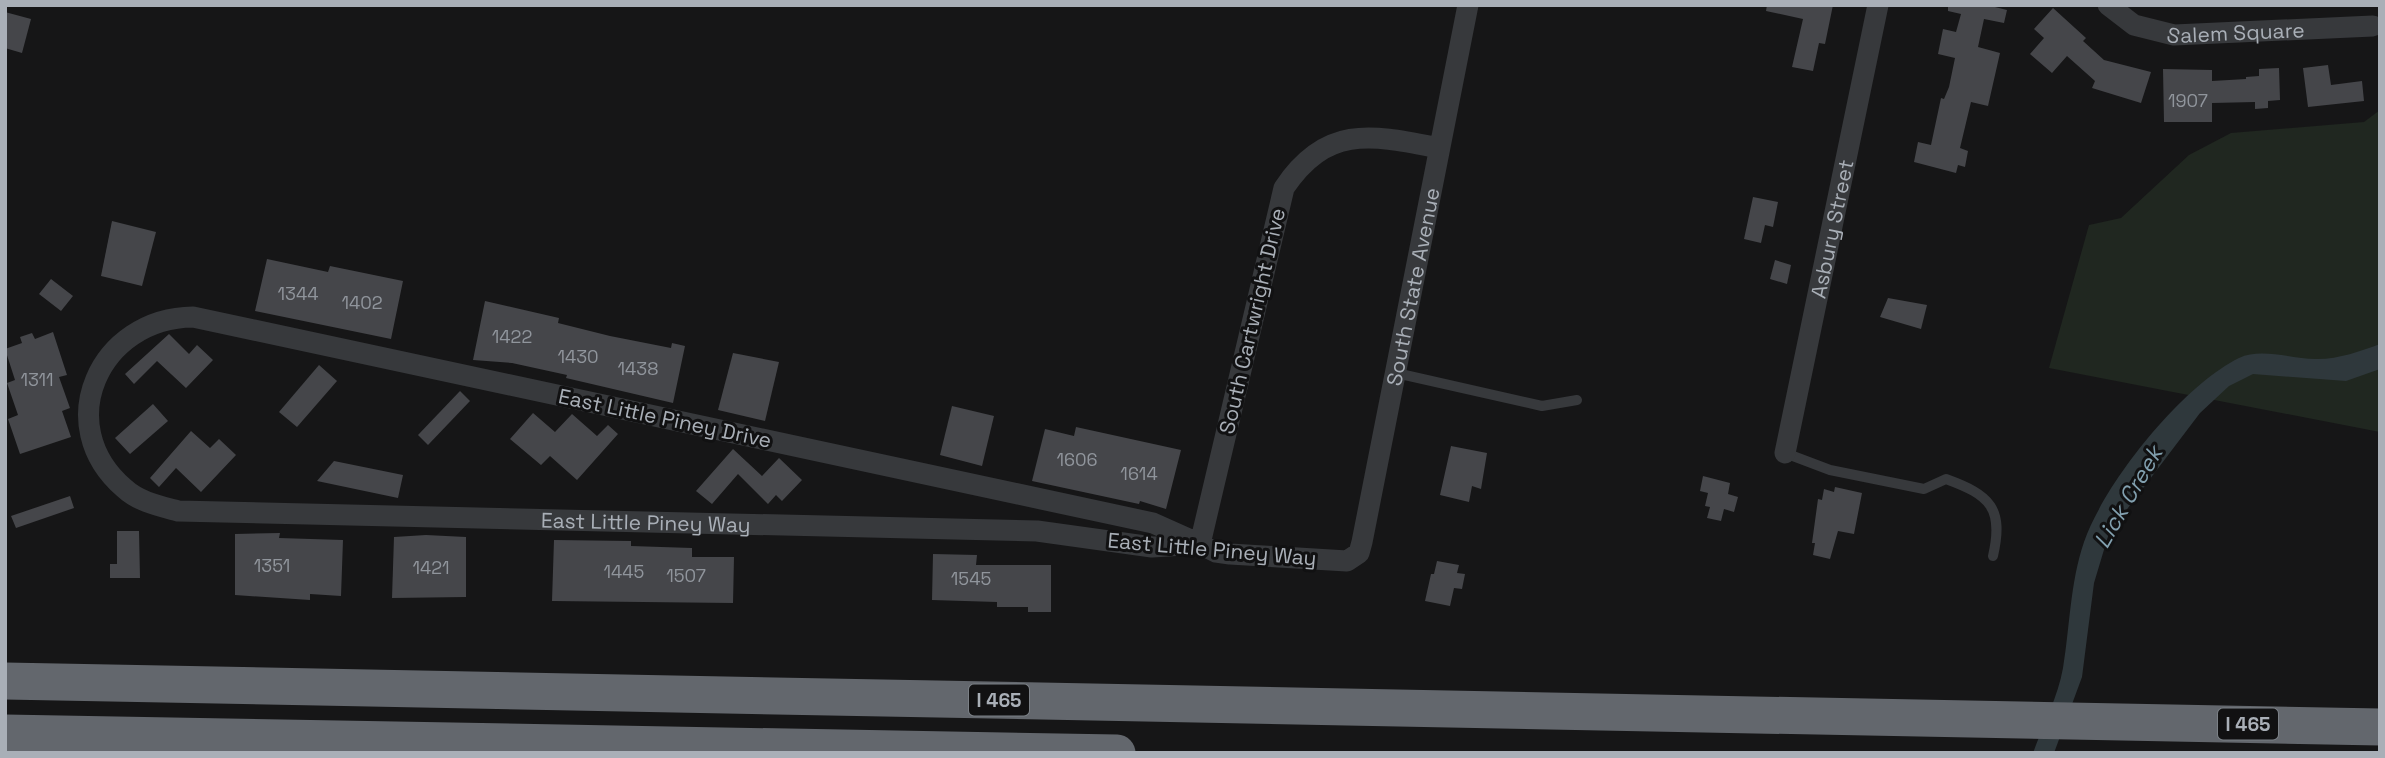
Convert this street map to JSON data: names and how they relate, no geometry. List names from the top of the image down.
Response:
{
  "streets": {
    "highway": ["I 465"],
    "street": [
      "Salem Square",
      "Asbury Street",
      "South State Avenue",
      "South Cartwright Drive",
      "East Little Piney Drive",
      "East Little Piney Way"
    ]
  },
  "crossings": [
    ["South State Avenue", "South Cartwright Drive"],
    ["South State Avenue", "East Little Piney Way"],
    ["South Cartwright Drive", "East Little Piney Drive"],
    ["South Cartwright Drive", "East Little Piney Way"],
    ["East Little Piney Drive", "East Little Piney Way"]
  ],
  "water": ["Lick Creek"],
  "house_numbers": [
    "1907",
    "1344",
    "1402",
    "1422",
    "1430",
    "1438",
    "1311",
    "1606",
    "1614",
    "1351",
    "1421",
    "1445",
    "1507",
    "1545"
  ]
}
